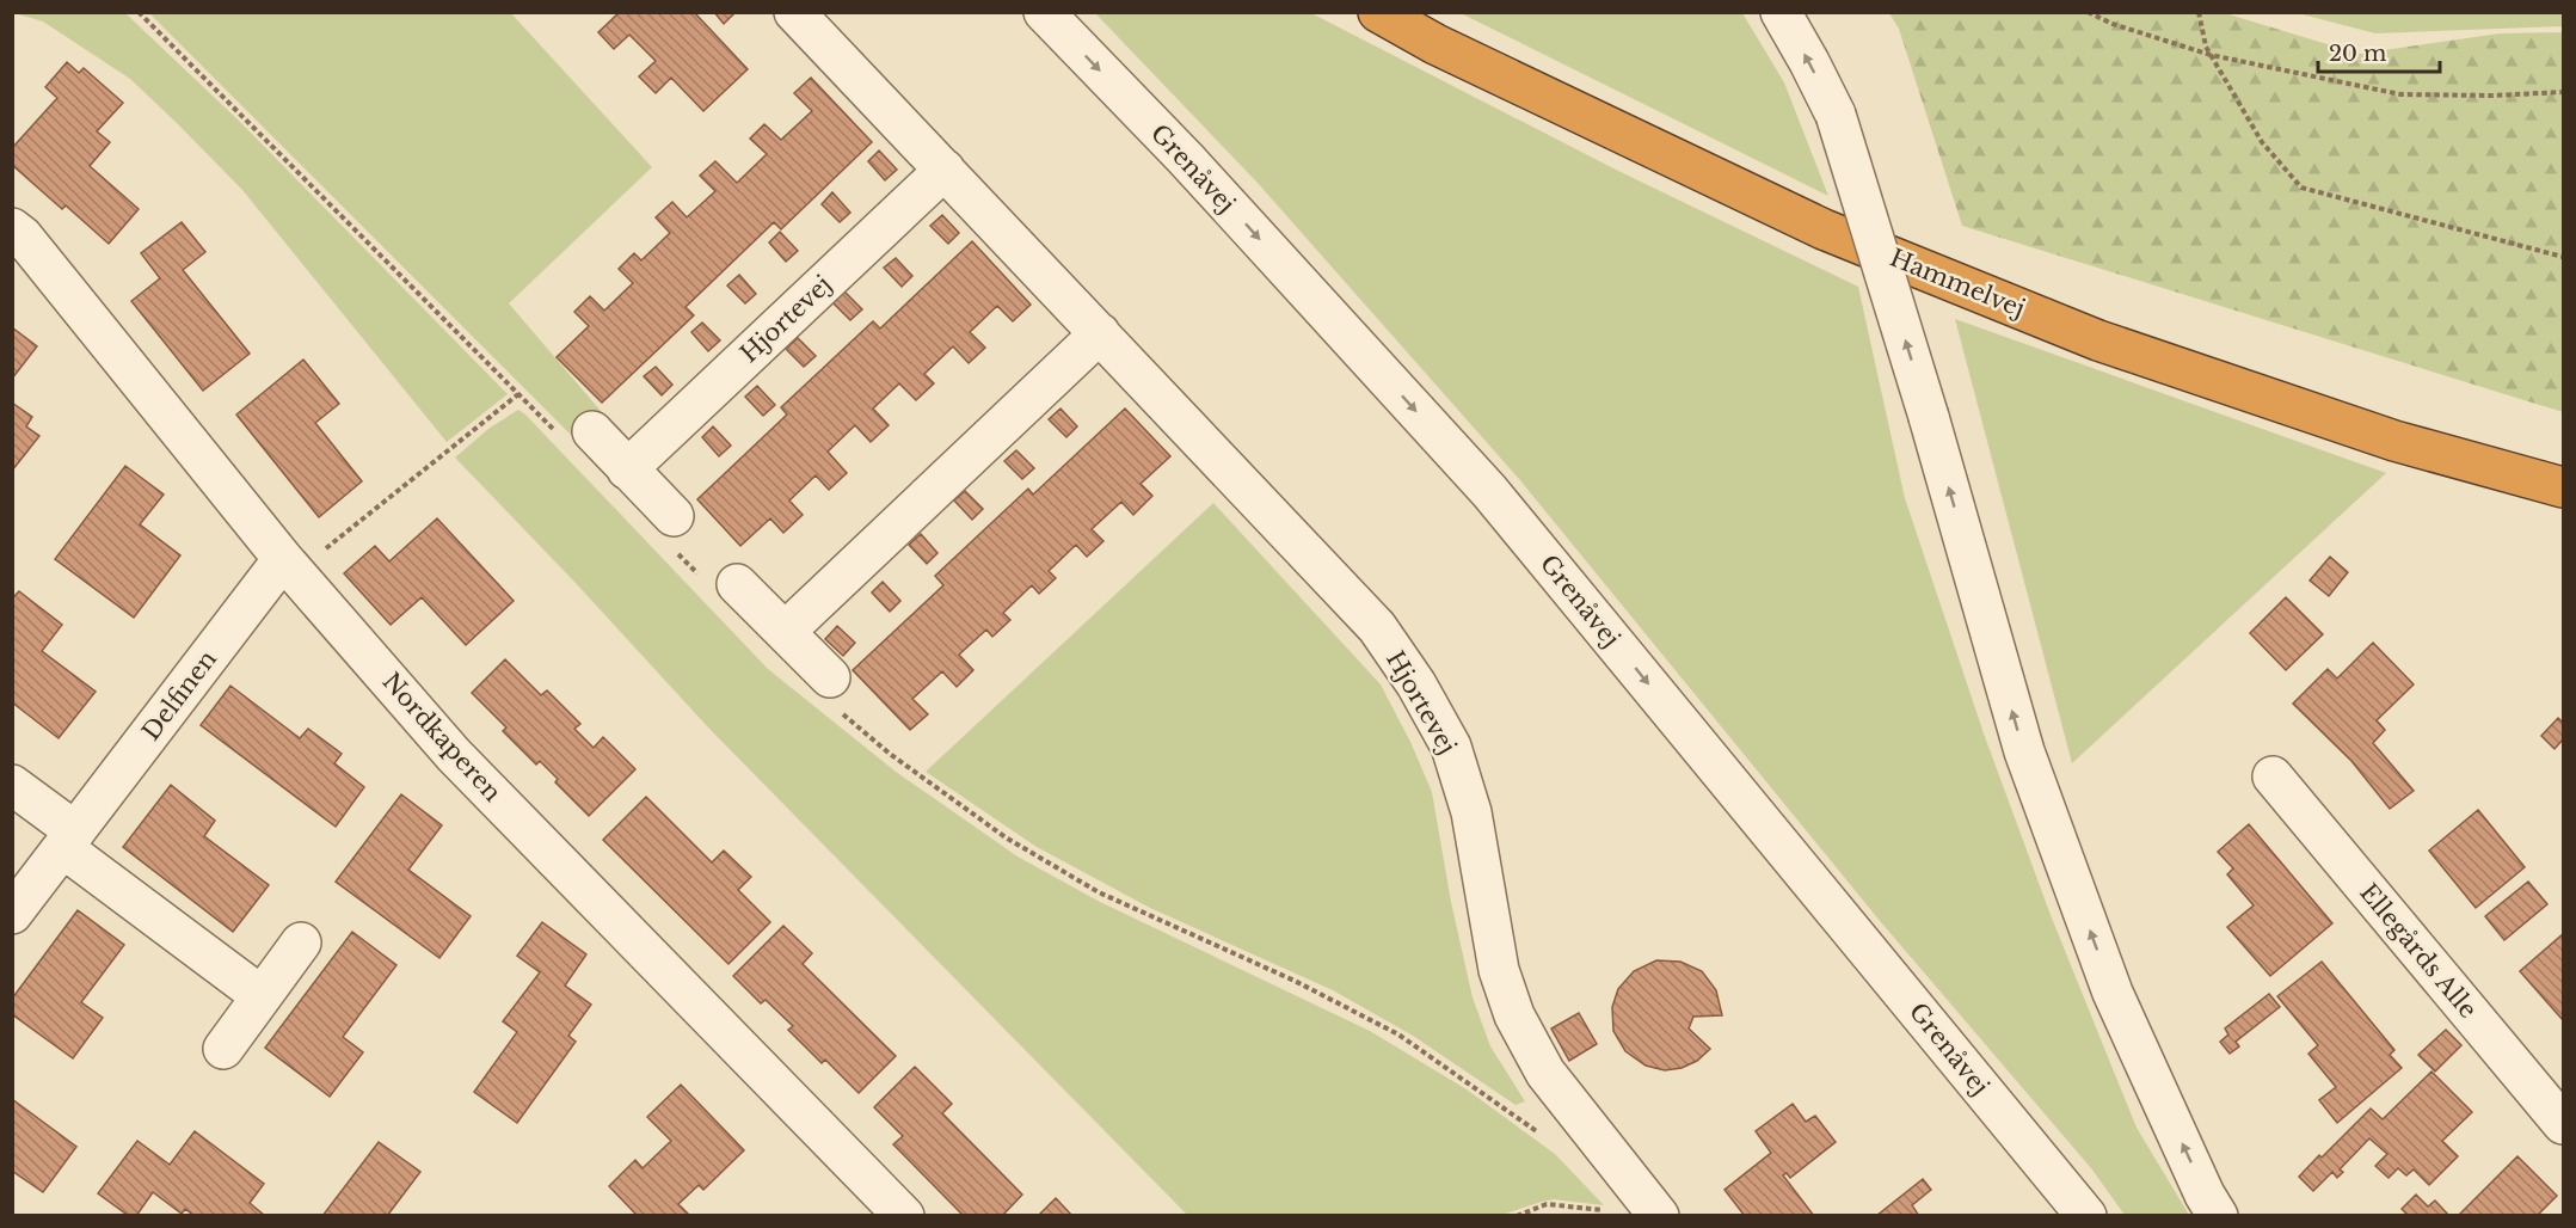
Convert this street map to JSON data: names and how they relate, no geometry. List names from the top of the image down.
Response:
{
  "streets": {
    "highway": ["Hammelvej"],
    "street": [
      "Grenåvej",
      "Hjortevej",
      "Delfinen",
      "Nordkaperen",
      "Ellegårds Alle"
    ]
  },
  "crossings": [
    ["Delfinen", "Nordkaperen"]
  ],
  "scale_bar": "20 m"
}
